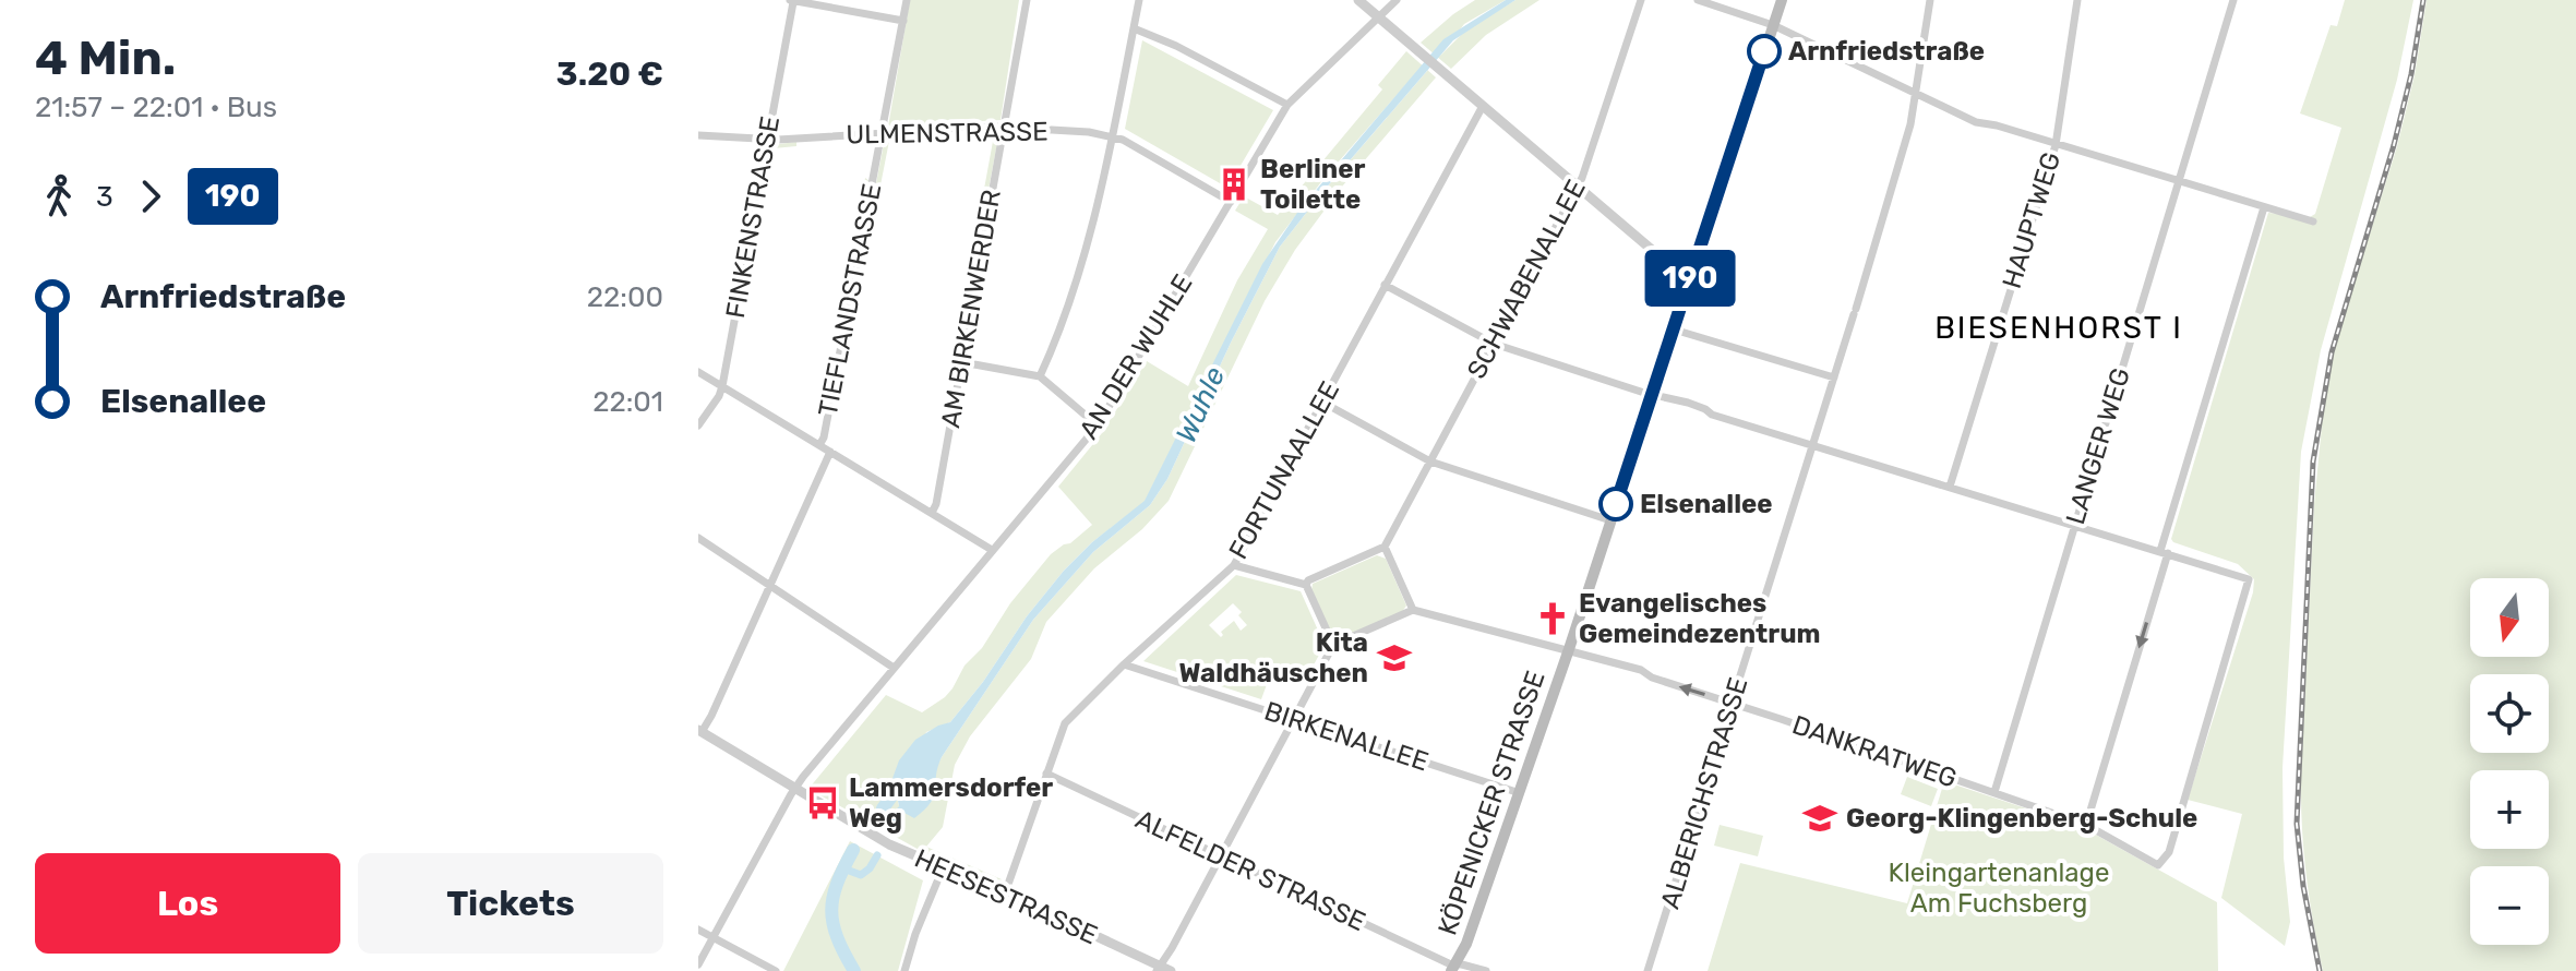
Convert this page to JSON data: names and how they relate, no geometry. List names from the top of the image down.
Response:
{
  "streets": {
    "main road": ["KÖPENICKER STRASSE"],
    "street": [
      "ULMENSTRASSE",
      "FINKENSTRASSE",
      "HAUPTWEG",
      "SCHWABENALLEE",
      "TIEFLANDSTRASSE",
      "AM BIRKENWERDER",
      "AN DER WUHLE",
      "LANGER WEG",
      "FORTUNAALLEE",
      "BIRKENALLEE",
      "DANKRATWEG",
      "ALBERICHSTRASSE",
      "ALFELDER STRASSE",
      "HEESESTRASSE"
    ]
  },
  "crossings": [
    ["ULMENSTRASSE", "FINKENSTRASSE"],
    ["ULMENSTRASSE", "TIEFLANDSTRASSE"],
    ["ULMENSTRASSE", "AM BIRKENWERDER"],
    ["ULMENSTRASSE", "AN DER WUHLE"],
    ["TIEFLANDSTRASSE", "HEESESTRASSE"],
    ["AN DER WUHLE", "HEESESTRASSE"],
    ["LANGER WEG", "DANKRATWEG"],
    ["FORTUNAALLEE", "BIRKENALLEE"],
    ["FORTUNAALLEE", "ALFELDER STRASSE"],
    ["FORTUNAALLEE", "HEESESTRASSE"],
    ["BIRKENALLEE", "KÖPENICKER STRASSE"],
    ["DANKRATWEG", "ALBERICHSTRASSE"],
    ["DANKRATWEG", "KÖPENICKER STRASSE"],
    ["KÖPENICKER STRASSE", "ALFELDER STRASSE"]
  ],
  "districts": ["BIESENHORST I"],
  "water": ["Wuhle"],
  "parks": ["Kleingartenanlage Am Fuchsberg"],
  "places": {
    "other": ["Arnfriedstraße", "Elsenallee"],
    "building": ["Berliner Toilette"],
    "church": ["Evangelisches Gemeindezentrum"],
    "school or university": ["Kita Waldhäuschen", "Georg-Klingenberg-Schule"],
    "bus stop": ["Lammersdorfer Weg"]
  },
  "lines": ["bus line 190"],
  "north": "bottom",
  "page": {
    "heading": ["4 Min.", "21:57 – 22:01 · Bus", "3.20 €"],
    "on_map": "190",
    "legs": ["3", "190"],
    "list": [
      {
        "name": "Arnfriedstraße",
        "value": "22:00"
      },
      {
        "name": "Elsenallee",
        "value": "22:01"
      }
    ],
    "map_buttons": ["+", "−"],
    "buttons": ["Los", "Tickets"]
  }
}
